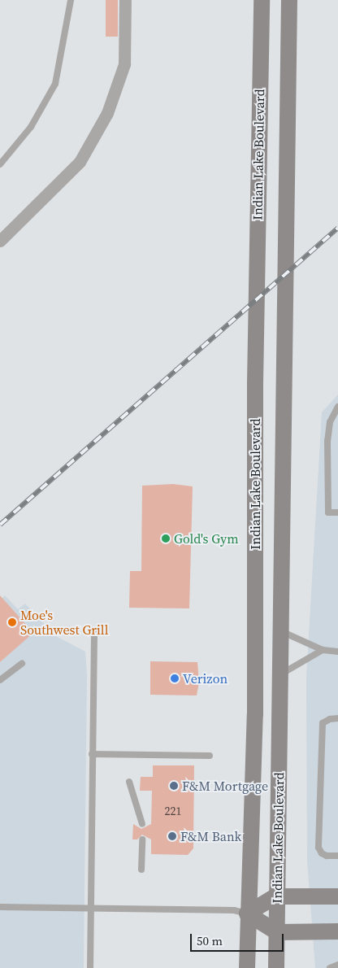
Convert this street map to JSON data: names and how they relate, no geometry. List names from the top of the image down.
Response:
{
  "streets": {
    "main road": ["Indian Lake Boulevard"]
  },
  "places": [
    "Gold's Gym",
    "Moe's Southwest Grill",
    "Verizon",
    "F&M Mortgage",
    "F&M Bank"
  ],
  "house_numbers": ["221"],
  "scale_bar": "50 m"
}
